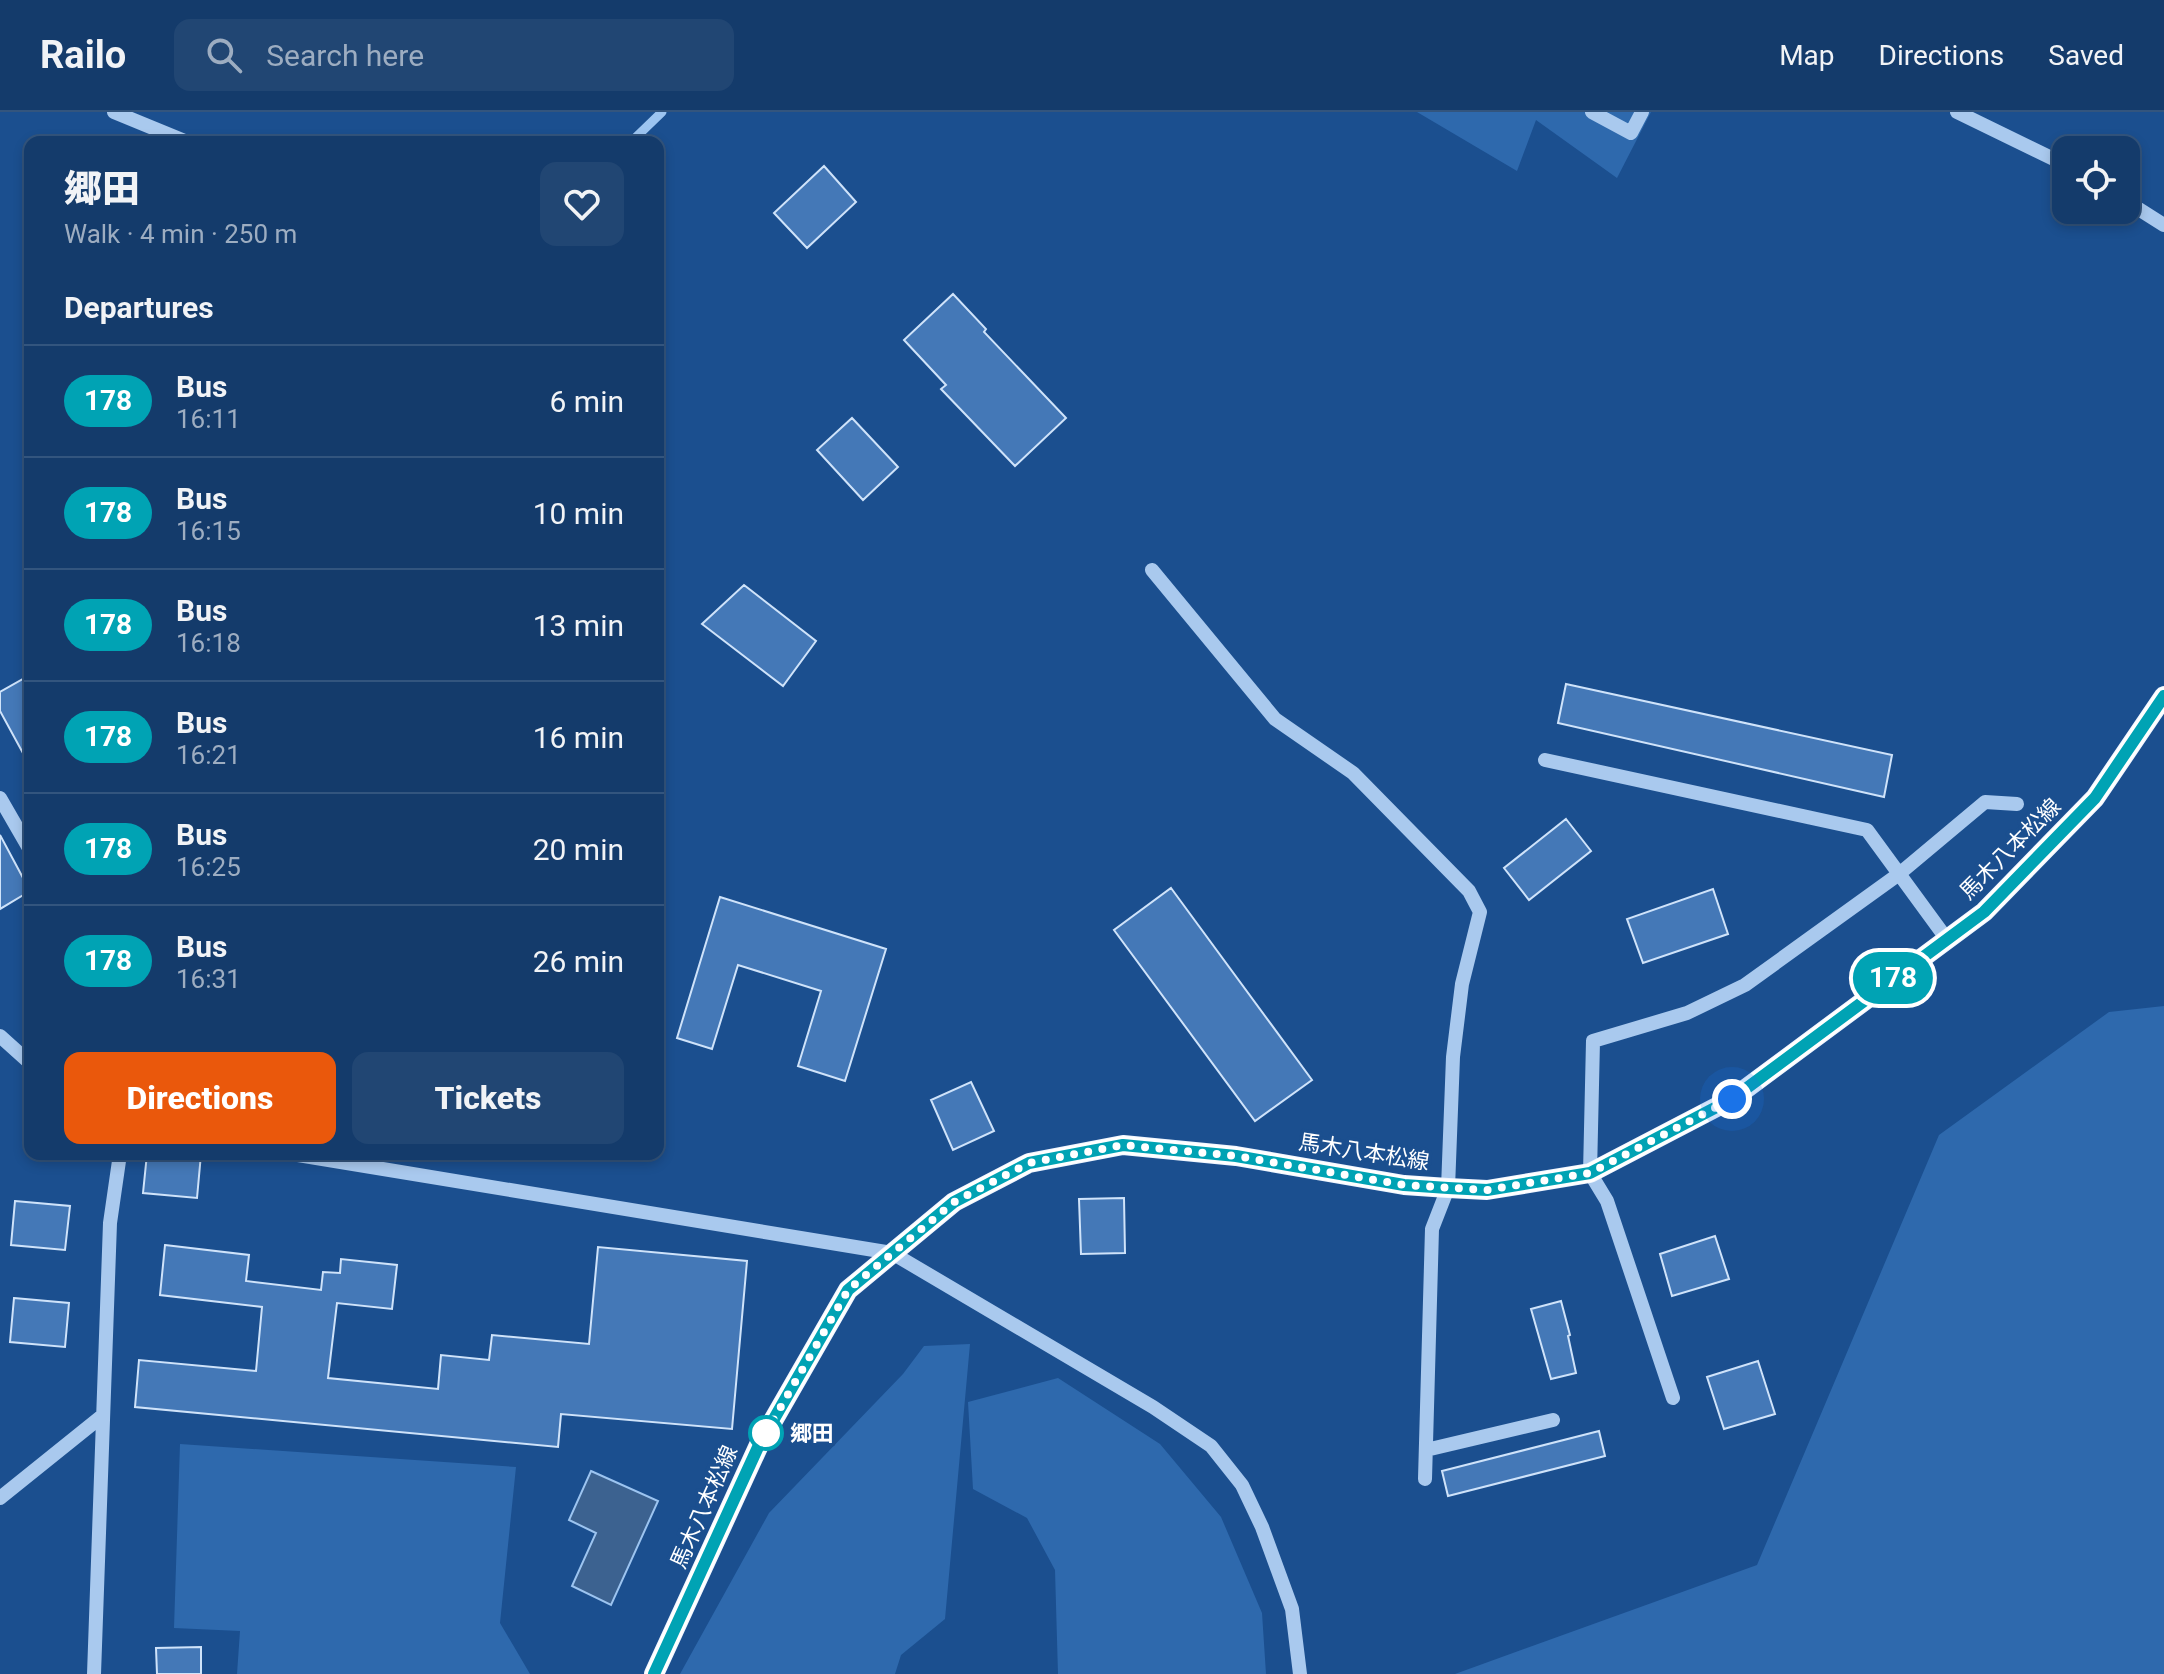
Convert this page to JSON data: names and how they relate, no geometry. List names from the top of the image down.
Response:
{
  "streets": {
    "main road": ["馬木八本松線"]
  },
  "places": ["郷田"],
  "lines": ["bus line 178"],
  "page": {
    "header": "Railo",
    "search": "Search here",
    "nav": ["Map", "Directions", "Saved"],
    "on_map": "178",
    "heading": [
      ["郷田", "Walk · 4 min · 250 m"],
      "Departures"
    ],
    "list": [
      {
        "mark": "178",
        "name": "Bus",
        "note": "16:11",
        "value": "6 min"
      },
      {
        "mark": "178",
        "name": "Bus",
        "note": "16:15",
        "value": "10 min"
      },
      {
        "mark": "178",
        "name": "Bus",
        "note": "16:18",
        "value": "13 min"
      },
      {
        "mark": "178",
        "name": "Bus",
        "note": "16:21",
        "value": "16 min"
      },
      {
        "mark": "178",
        "name": "Bus",
        "note": "16:25",
        "value": "20 min"
      },
      {
        "mark": "178",
        "name": "Bus",
        "note": "16:31",
        "value": "26 min"
      }
    ],
    "buttons": ["Directions", "Tickets"]
  }
}
